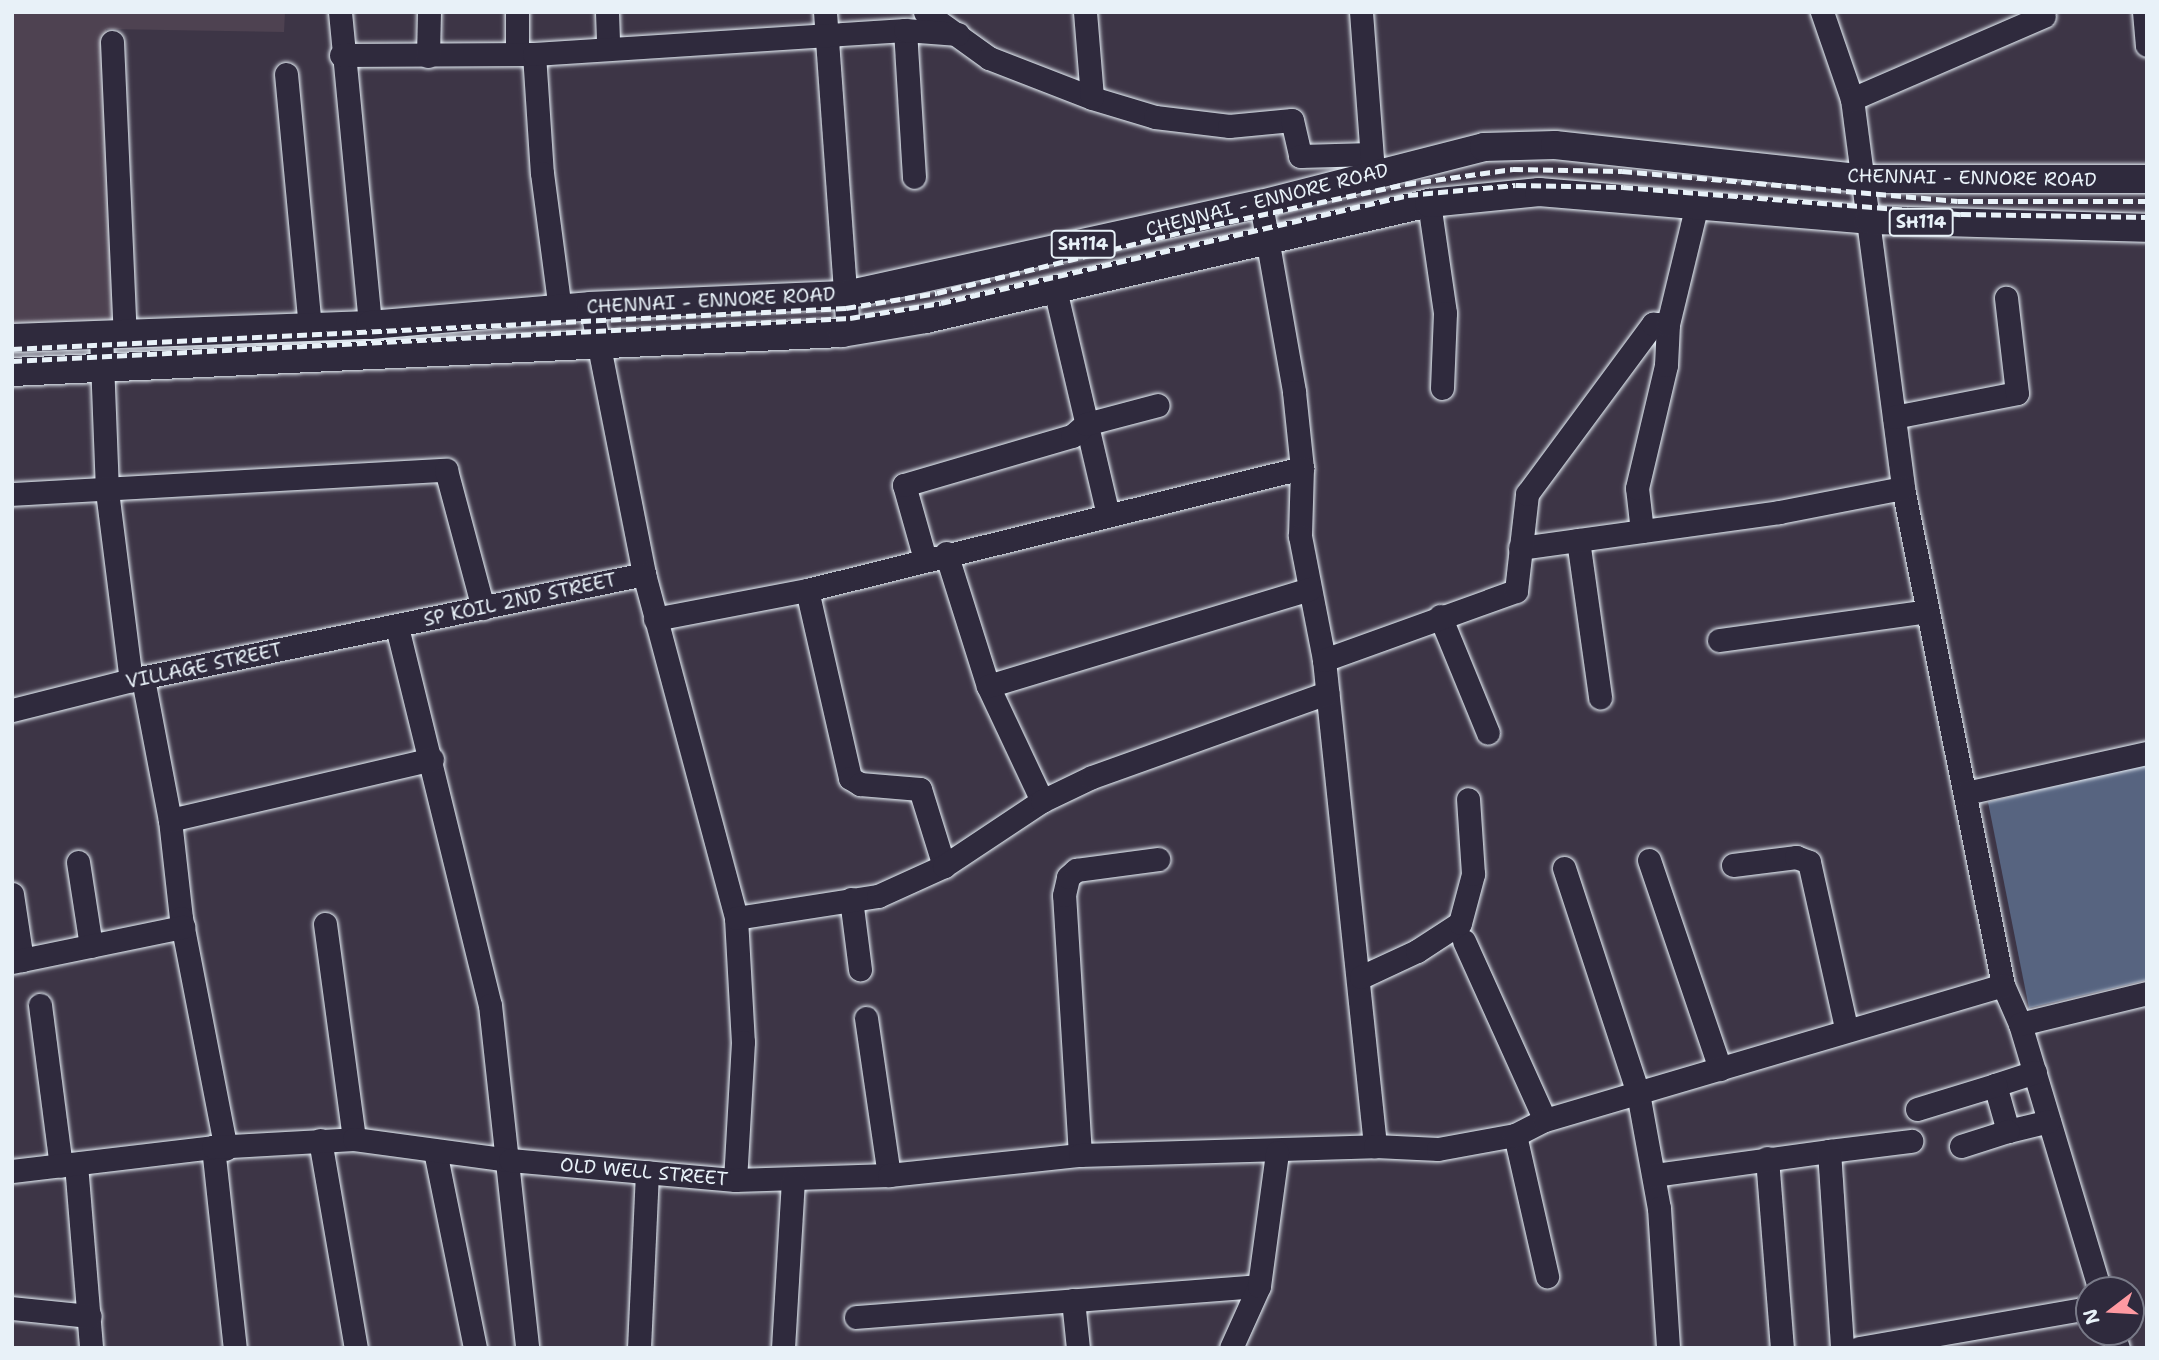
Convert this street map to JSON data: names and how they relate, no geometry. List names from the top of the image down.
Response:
{
  "streets": {
    "main road": ["CHENNAI - ENNORE ROAD", "SH114"],
    "street": ["SP KOIL 2ND STREET", "VILLAGE STREET", "OLD WELL STREET"]
  },
  "crossings": [
    ["SP KOIL 2ND STREET", "VILLAGE STREET"]
  ],
  "north": "left"
}
